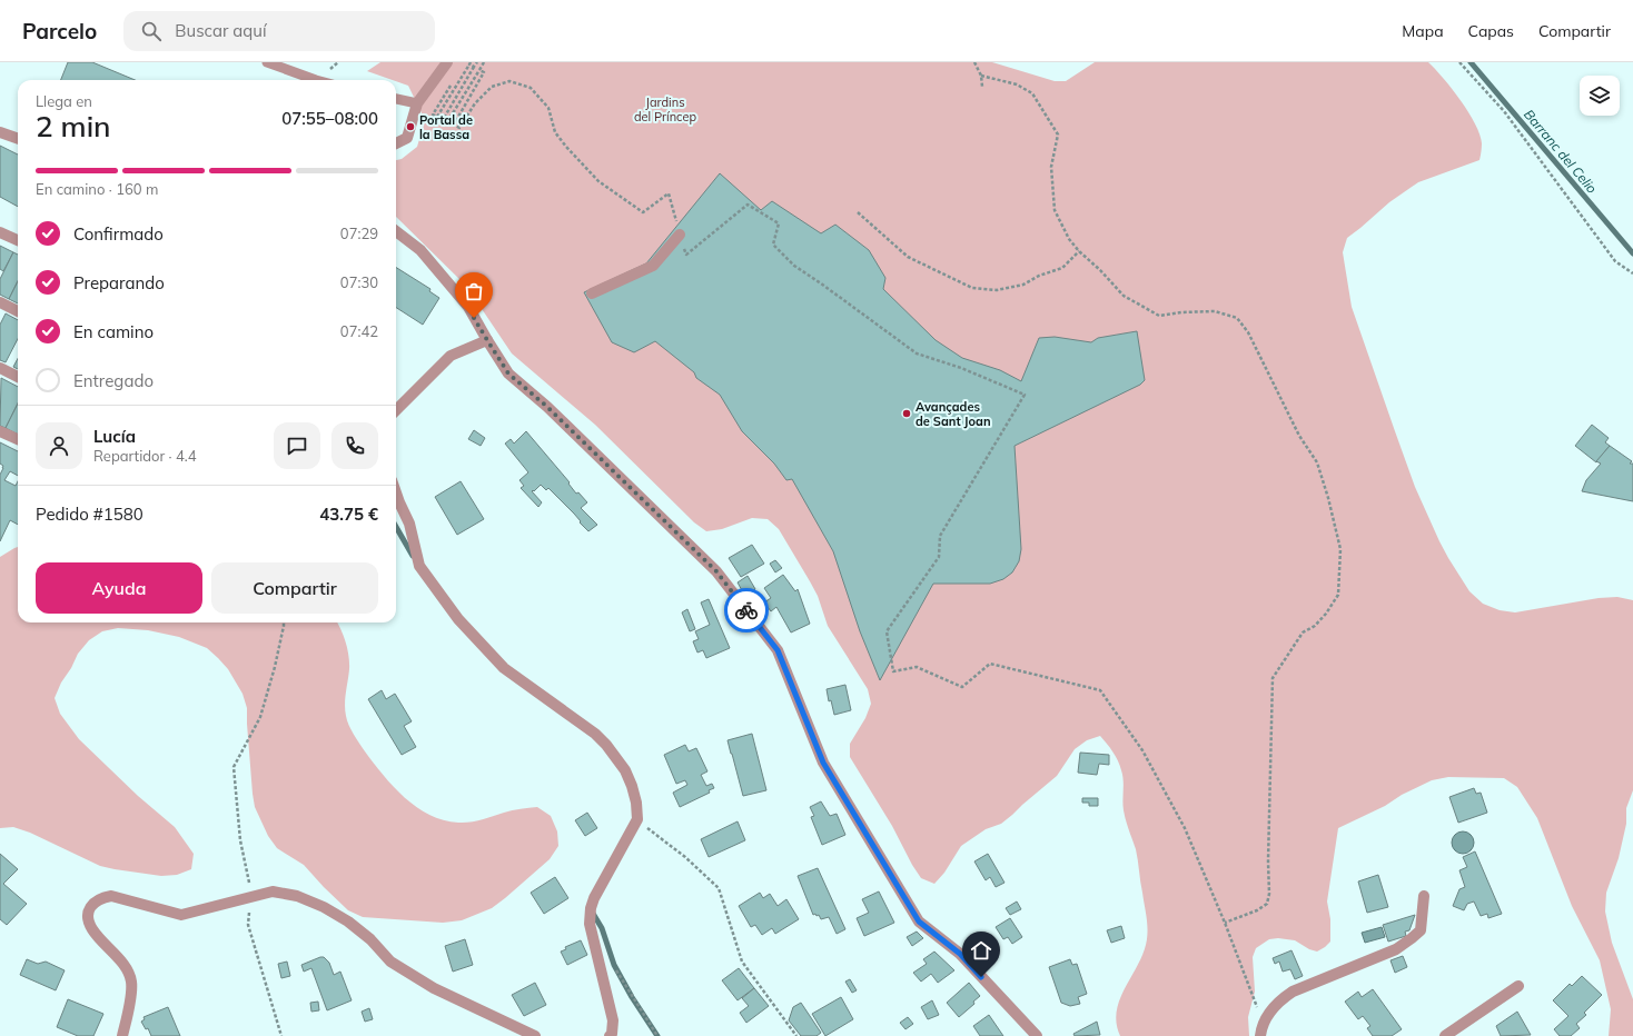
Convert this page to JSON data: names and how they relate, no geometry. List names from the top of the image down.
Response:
{
  "water": ["Barranc del Celio"],
  "parks": ["Jardins del Príncep"],
  "places": ["Portal de la Bassa", "Avançades de Sant Joan"],
  "page": {
    "header": "Parcelo",
    "search": "Buscar aquí",
    "nav": ["Mapa", "Capas", "Compartir"],
    "heading": ["2 min", "Llega en", "07:55–08:00"],
    "panel": [
      "Lucía",
      "Repartidor · 4.4",
      "Pedido #1580",
      "43.75 €"
    ],
    "bar": "En camino · 160 m",
    "list": [
      ["Confirmado", "07:29"],
      ["Preparando", "07:30"],
      ["En camino", "07:42"],
      "Entregado"
    ],
    "buttons": ["Ayuda", "Compartir"]
  }
}
